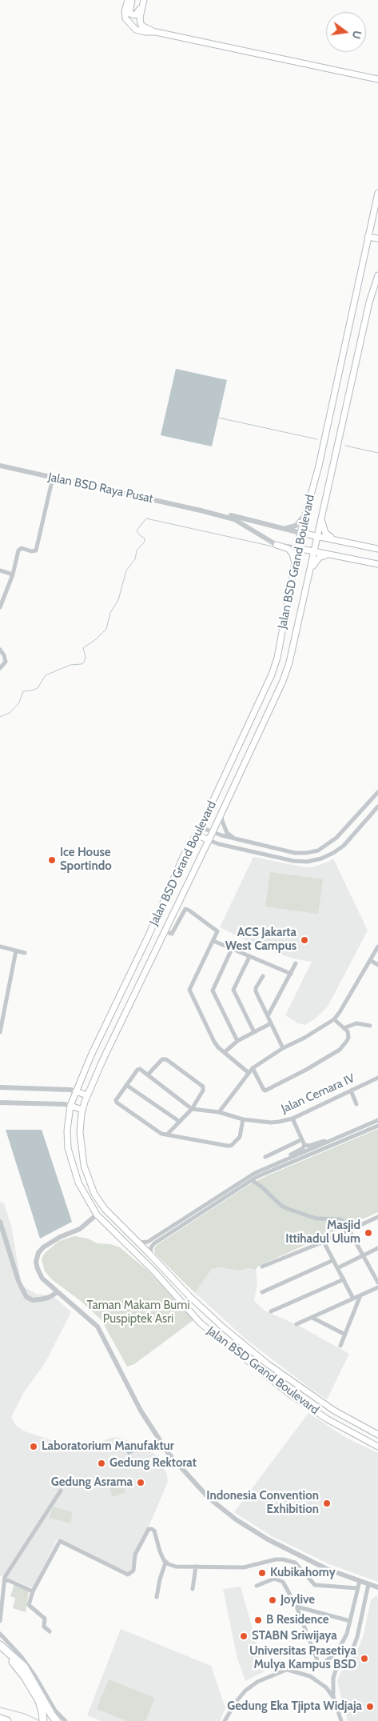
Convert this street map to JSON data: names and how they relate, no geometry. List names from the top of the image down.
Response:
{
  "streets": {
    "main road": ["Jalan BSD Grand Boulevard"],
    "street": ["Jalan BSD Raya Pusat", "Jalan Cemara IV"]
  },
  "parks": ["Taman Makam Bumi Puspiptek Asri"],
  "places": [
    "Ice House Sportindo",
    "ACS Jakarta West Campus",
    "Masjid Ittihadul Ulum",
    "Laboratorium Manufaktur",
    "Gedung Rektorat",
    "Gedung Asrama",
    "Indonesia Convention Exhibition",
    "Kubikahomy",
    "Joylive",
    "B Residence",
    "STABN Sriwijaya",
    "Universitas Prasetiya Mulya Kampus BSD",
    "Gedung Eka Tjipta Widjaja"
  ],
  "north": "right"
}
